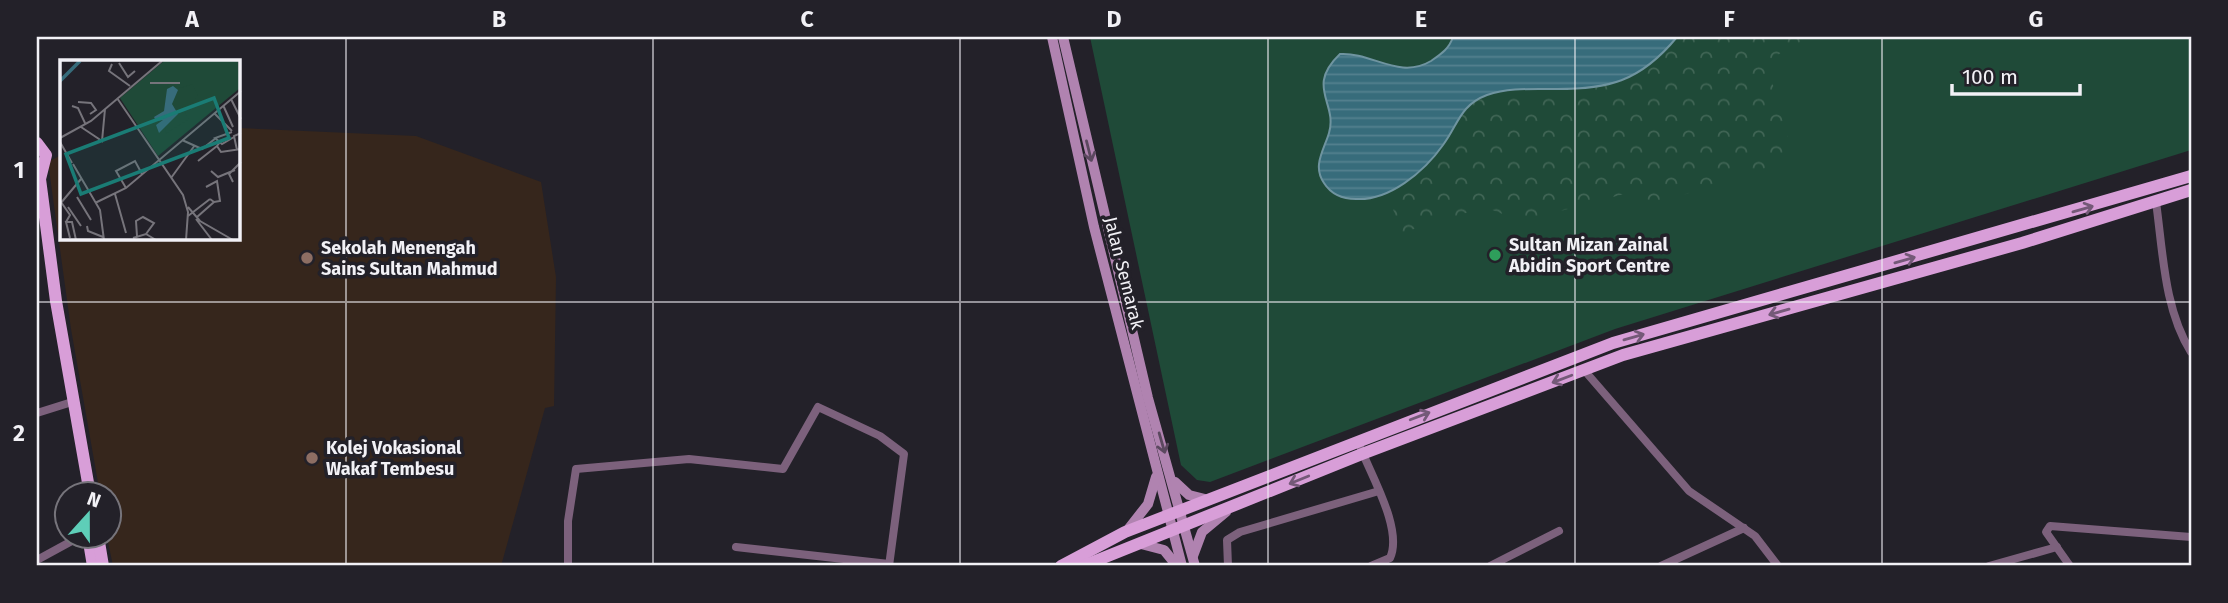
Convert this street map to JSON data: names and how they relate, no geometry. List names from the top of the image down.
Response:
{
  "streets": {
    "main road": ["Jalan Semarak"]
  },
  "places": ["Sultan Mizan Zainal Abidin Sport Centre", "Sekolah Menengah Sains Sultan Mahmud", "Kolej Vokasional Wakaf Tembesu"],
  "scale_bar": "100 m",
  "north": "top",
  "grid": {
    "columns": [
      "A",
      "B",
      "C",
      "D",
      "E",
      "F",
      "G"
    ],
    "rows": ["1", "2"]
  }
}
